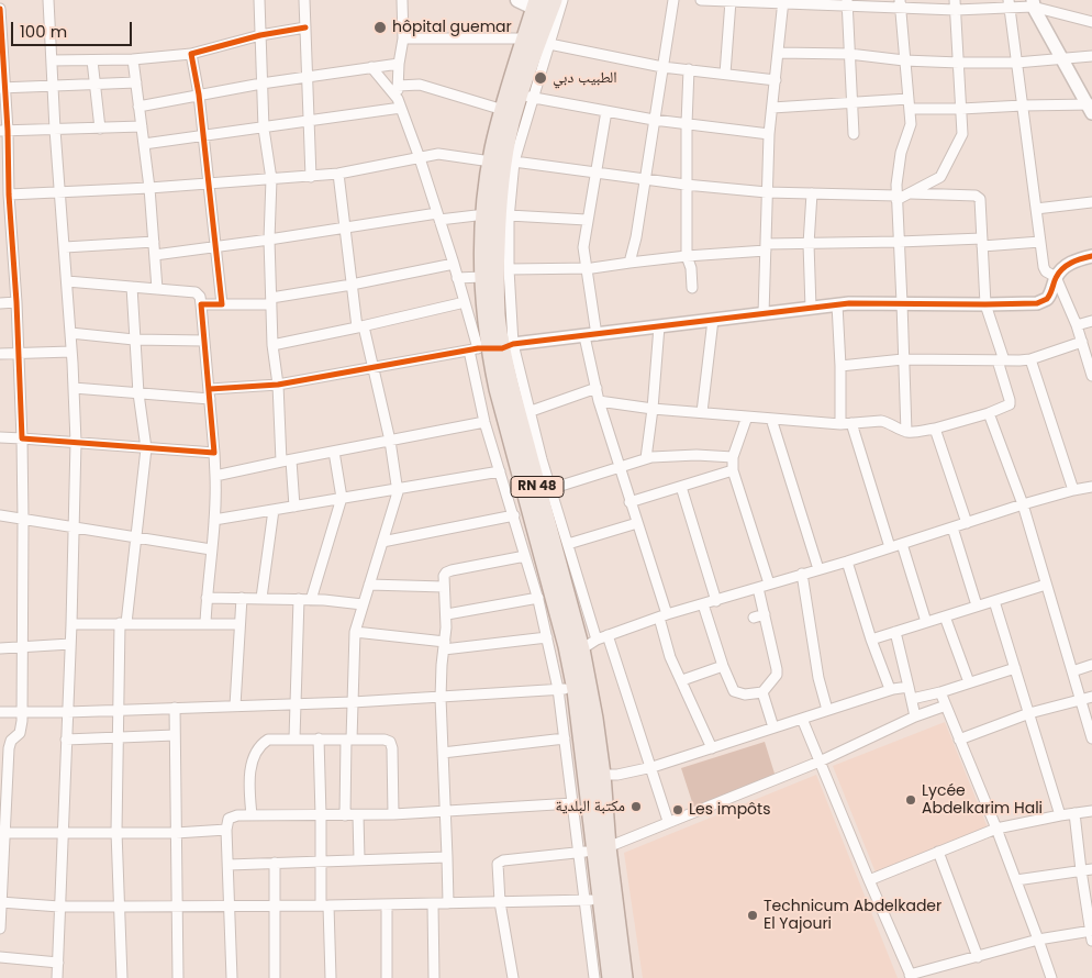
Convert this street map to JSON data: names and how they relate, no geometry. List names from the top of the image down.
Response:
{
  "streets": {
    "highway": ["RN 48"]
  },
  "places": [
    "hôpital guemar",
    "الطبيب دبي",
    "Lycée Abdelkarim Hali",
    "مكتبة البلدية",
    "Les impôts",
    "Technicum Abdelkader El Yajouri"
  ],
  "scale_bar": "100 m"
}
